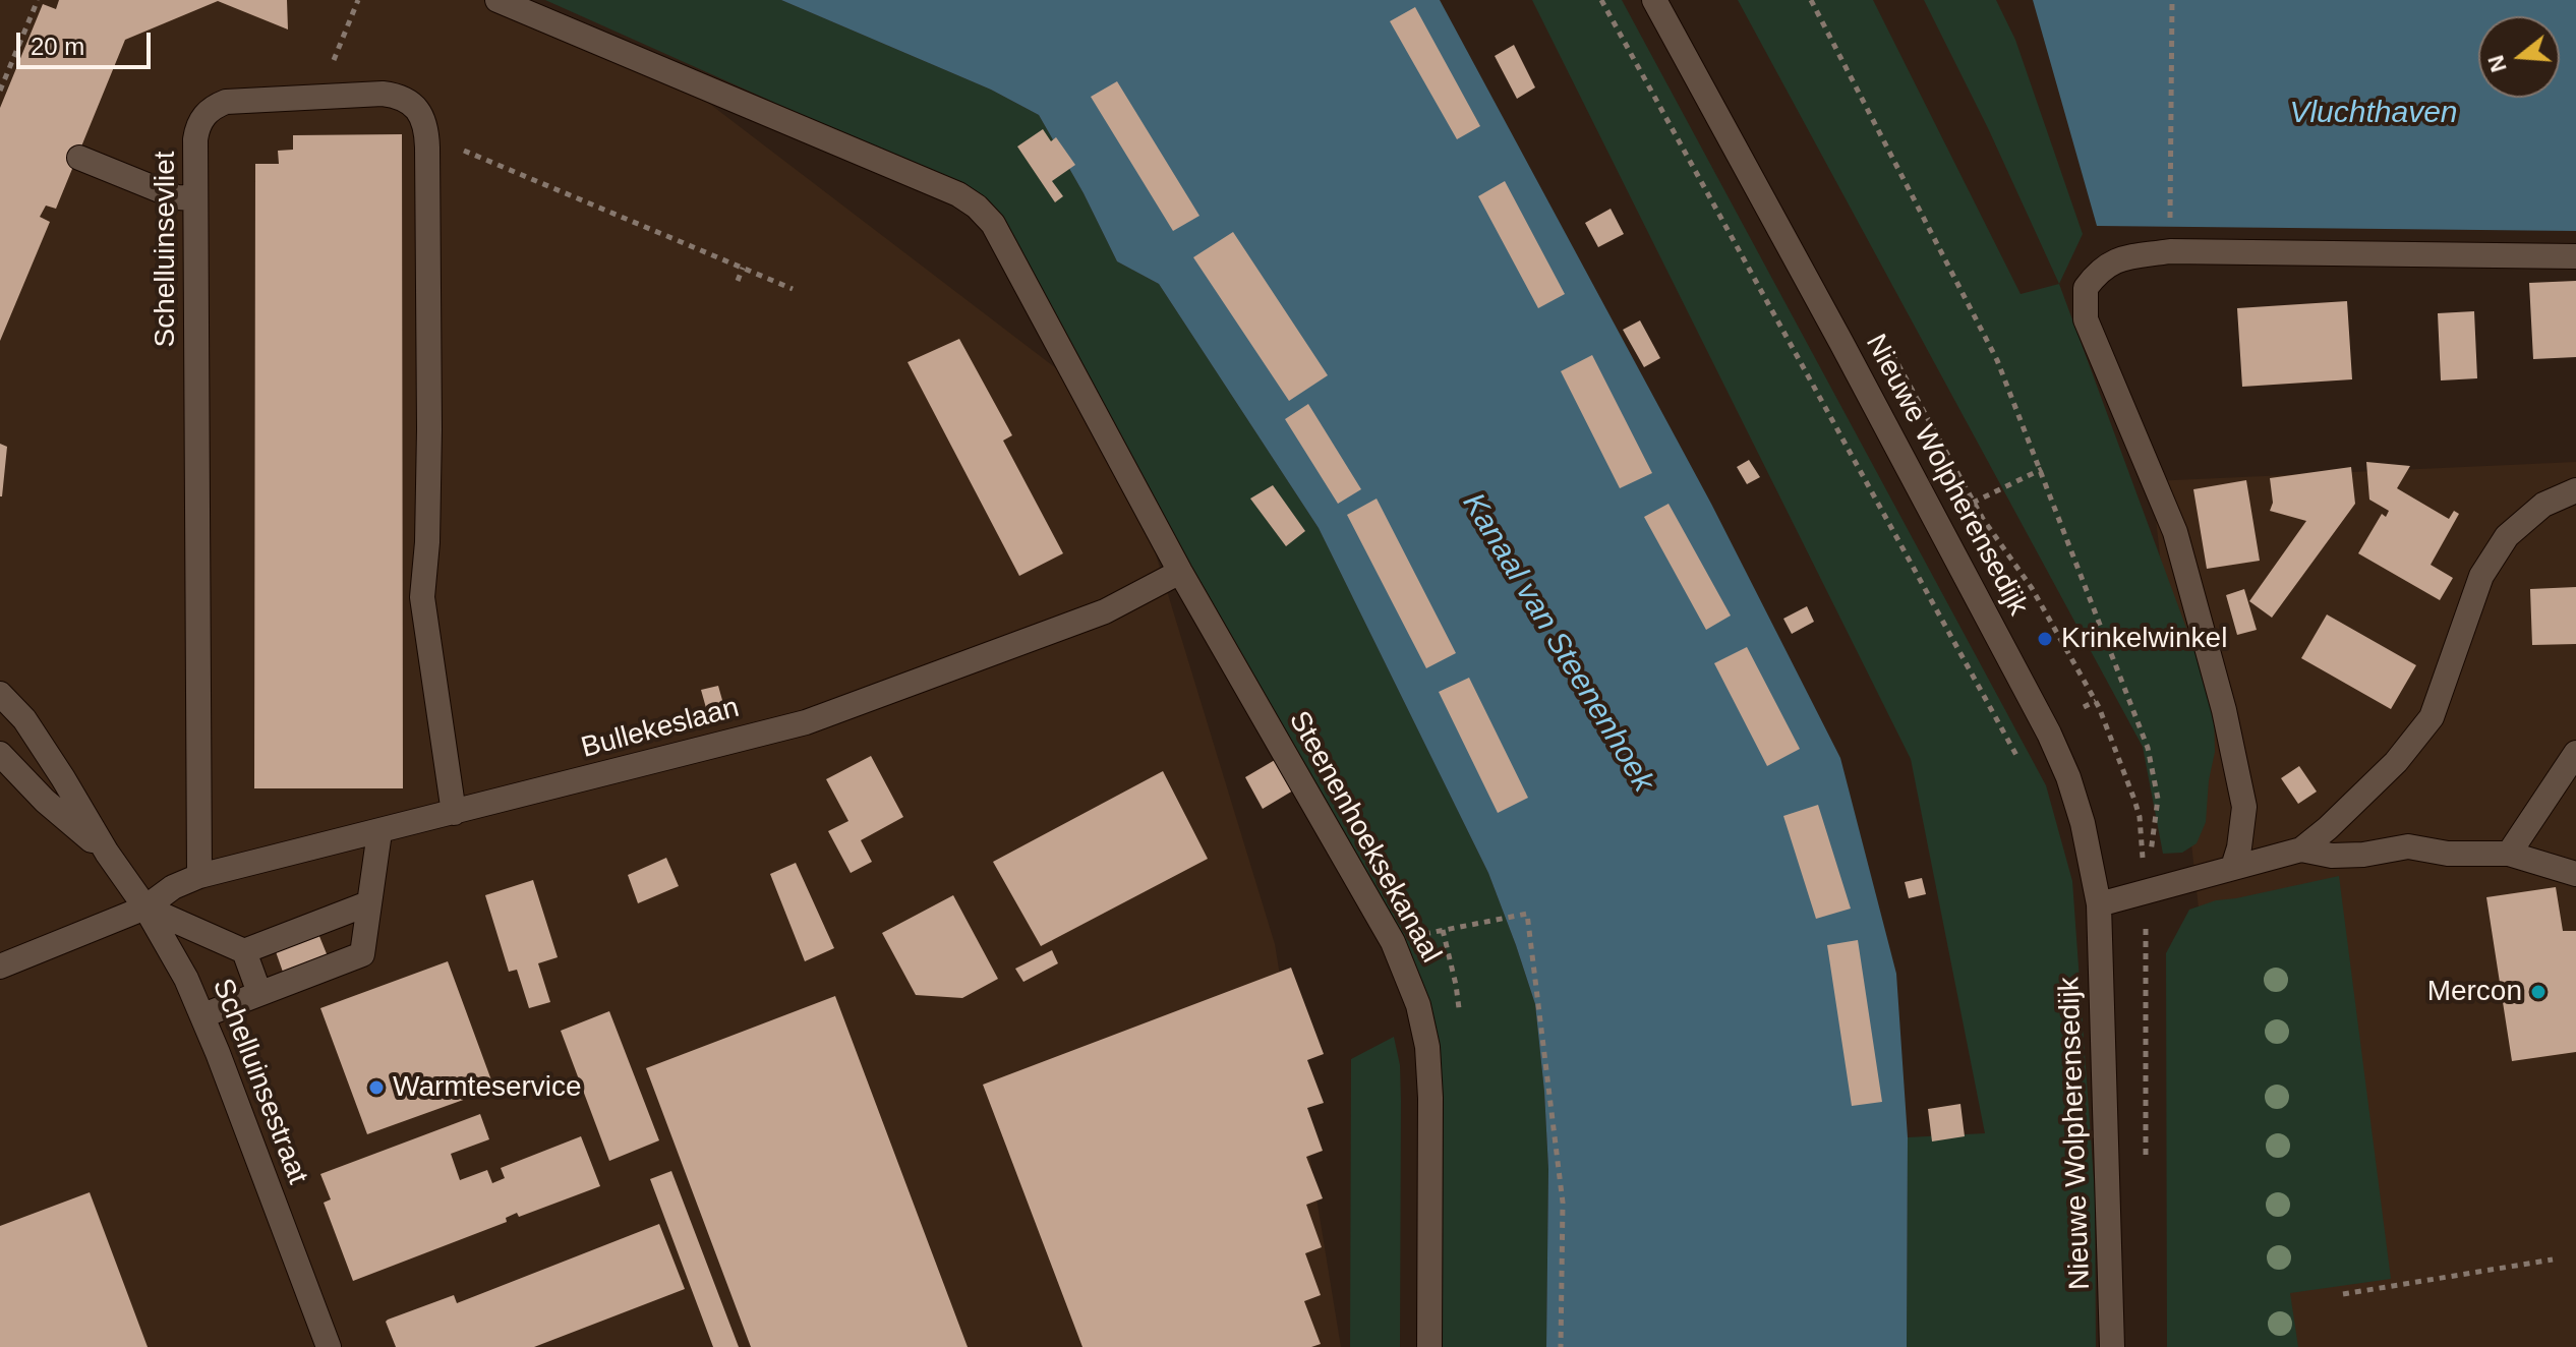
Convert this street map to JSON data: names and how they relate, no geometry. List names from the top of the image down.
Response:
{
  "streets": {
    "street": [
      "Schelluinsevliet",
      "Nieuwe Wolpherensedijk",
      "Bullekeslaan",
      "Steenenhoeksekanaal",
      "Schelluinsestraat"
    ]
  },
  "crossings": [
    ["Schelluinsevliet", "Bullekeslaan"],
    ["Bullekeslaan", "Steenenhoeksekanaal"],
    ["Bullekeslaan", "Schelluinsestraat"]
  ],
  "water": ["Vluchthaven", "Kanaal van Steenenhoek"],
  "places": ["Krinkelwinkel", "Mercon", "Warmteservice"],
  "scale_bar": "20 m",
  "north": "left"
}
